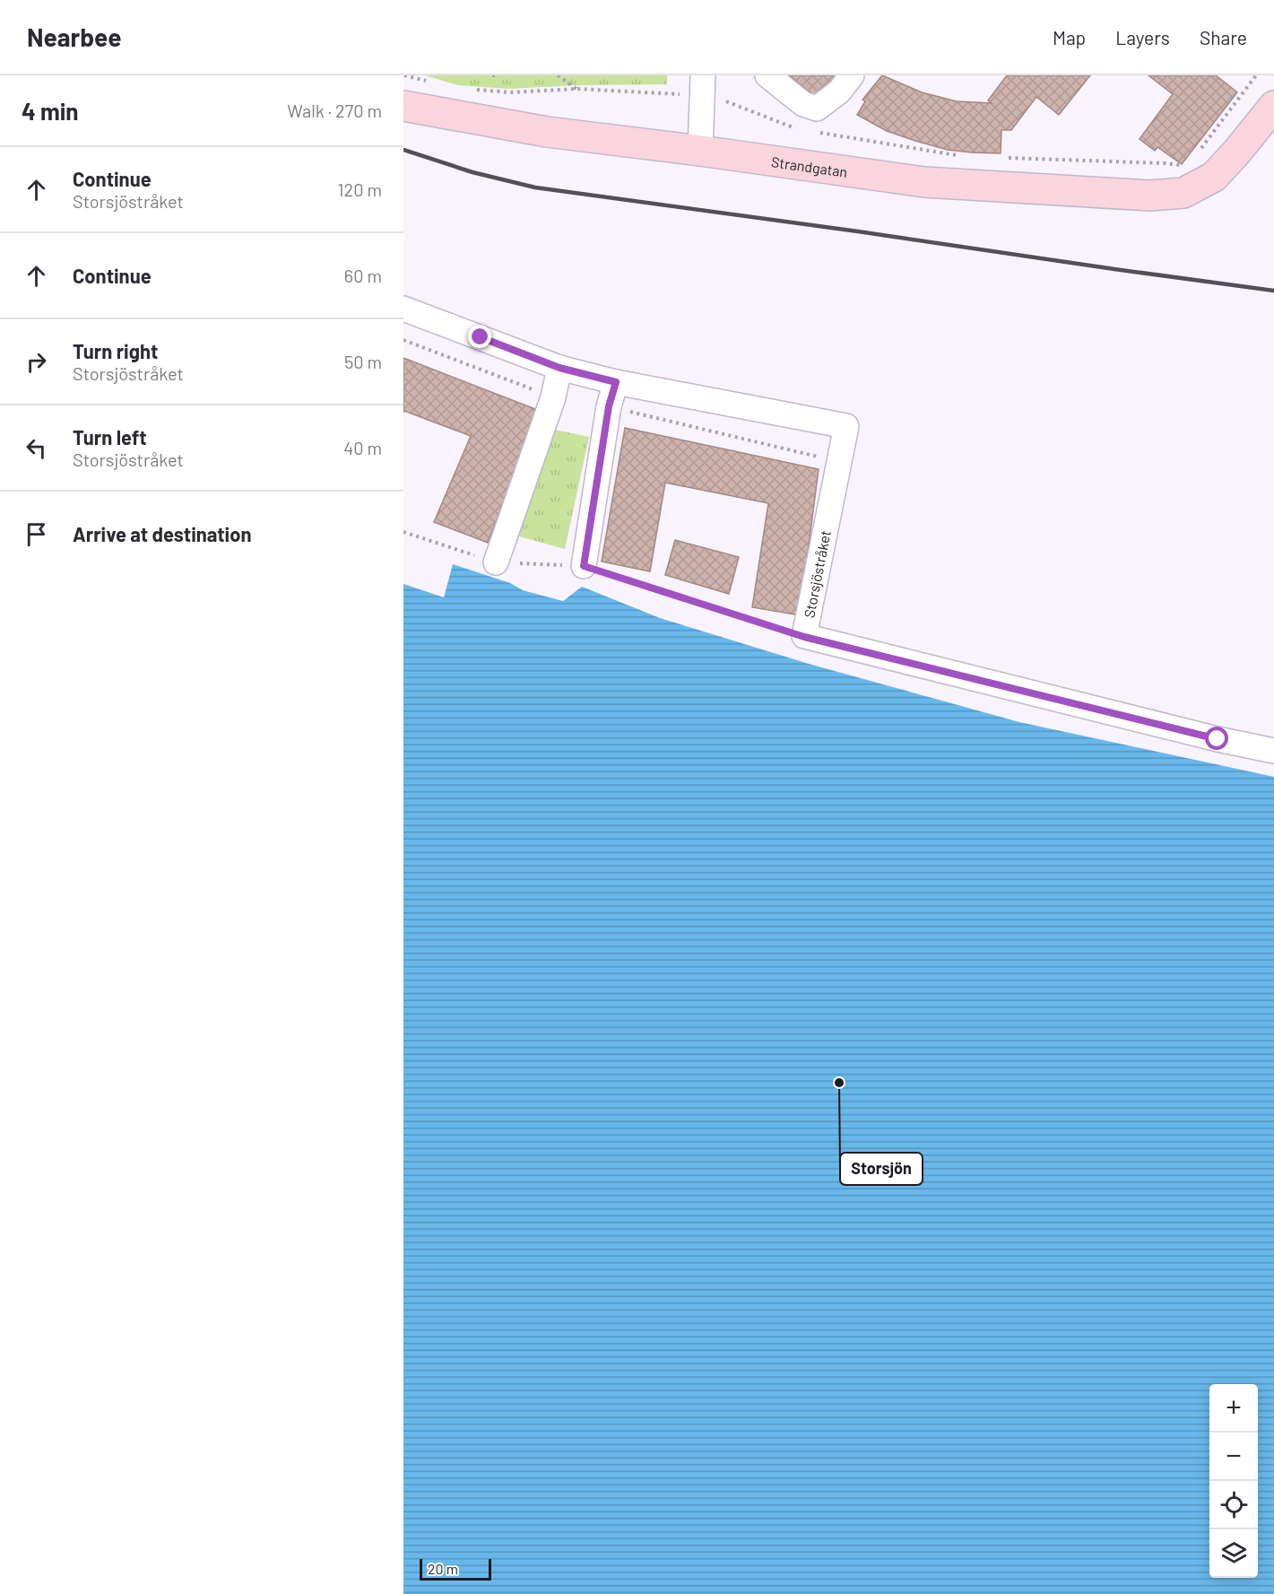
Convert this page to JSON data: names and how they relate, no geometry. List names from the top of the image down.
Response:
{
  "streets": {
    "main road": ["Strandgatan"],
    "street": ["Storsjöstråket"]
  },
  "places": ["Storsjön"],
  "scale_bar": "20 m",
  "page": {
    "header": "Nearbee",
    "nav": ["Map", "Layers", "Share"],
    "heading": ["4 min", "Walk · 270 m"],
    "list": [
      ["Continue", "Storsjöstråket", "120 m"],
      ["Continue", "60 m"],
      ["Turn right", "Storsjöstråket", "50 m"],
      ["Turn left", "Storsjöstråket", "40 m"],
      "Arrive at destination"
    ],
    "map_buttons": ["+", "−"],
    "scale": "20 m"
  }
}
